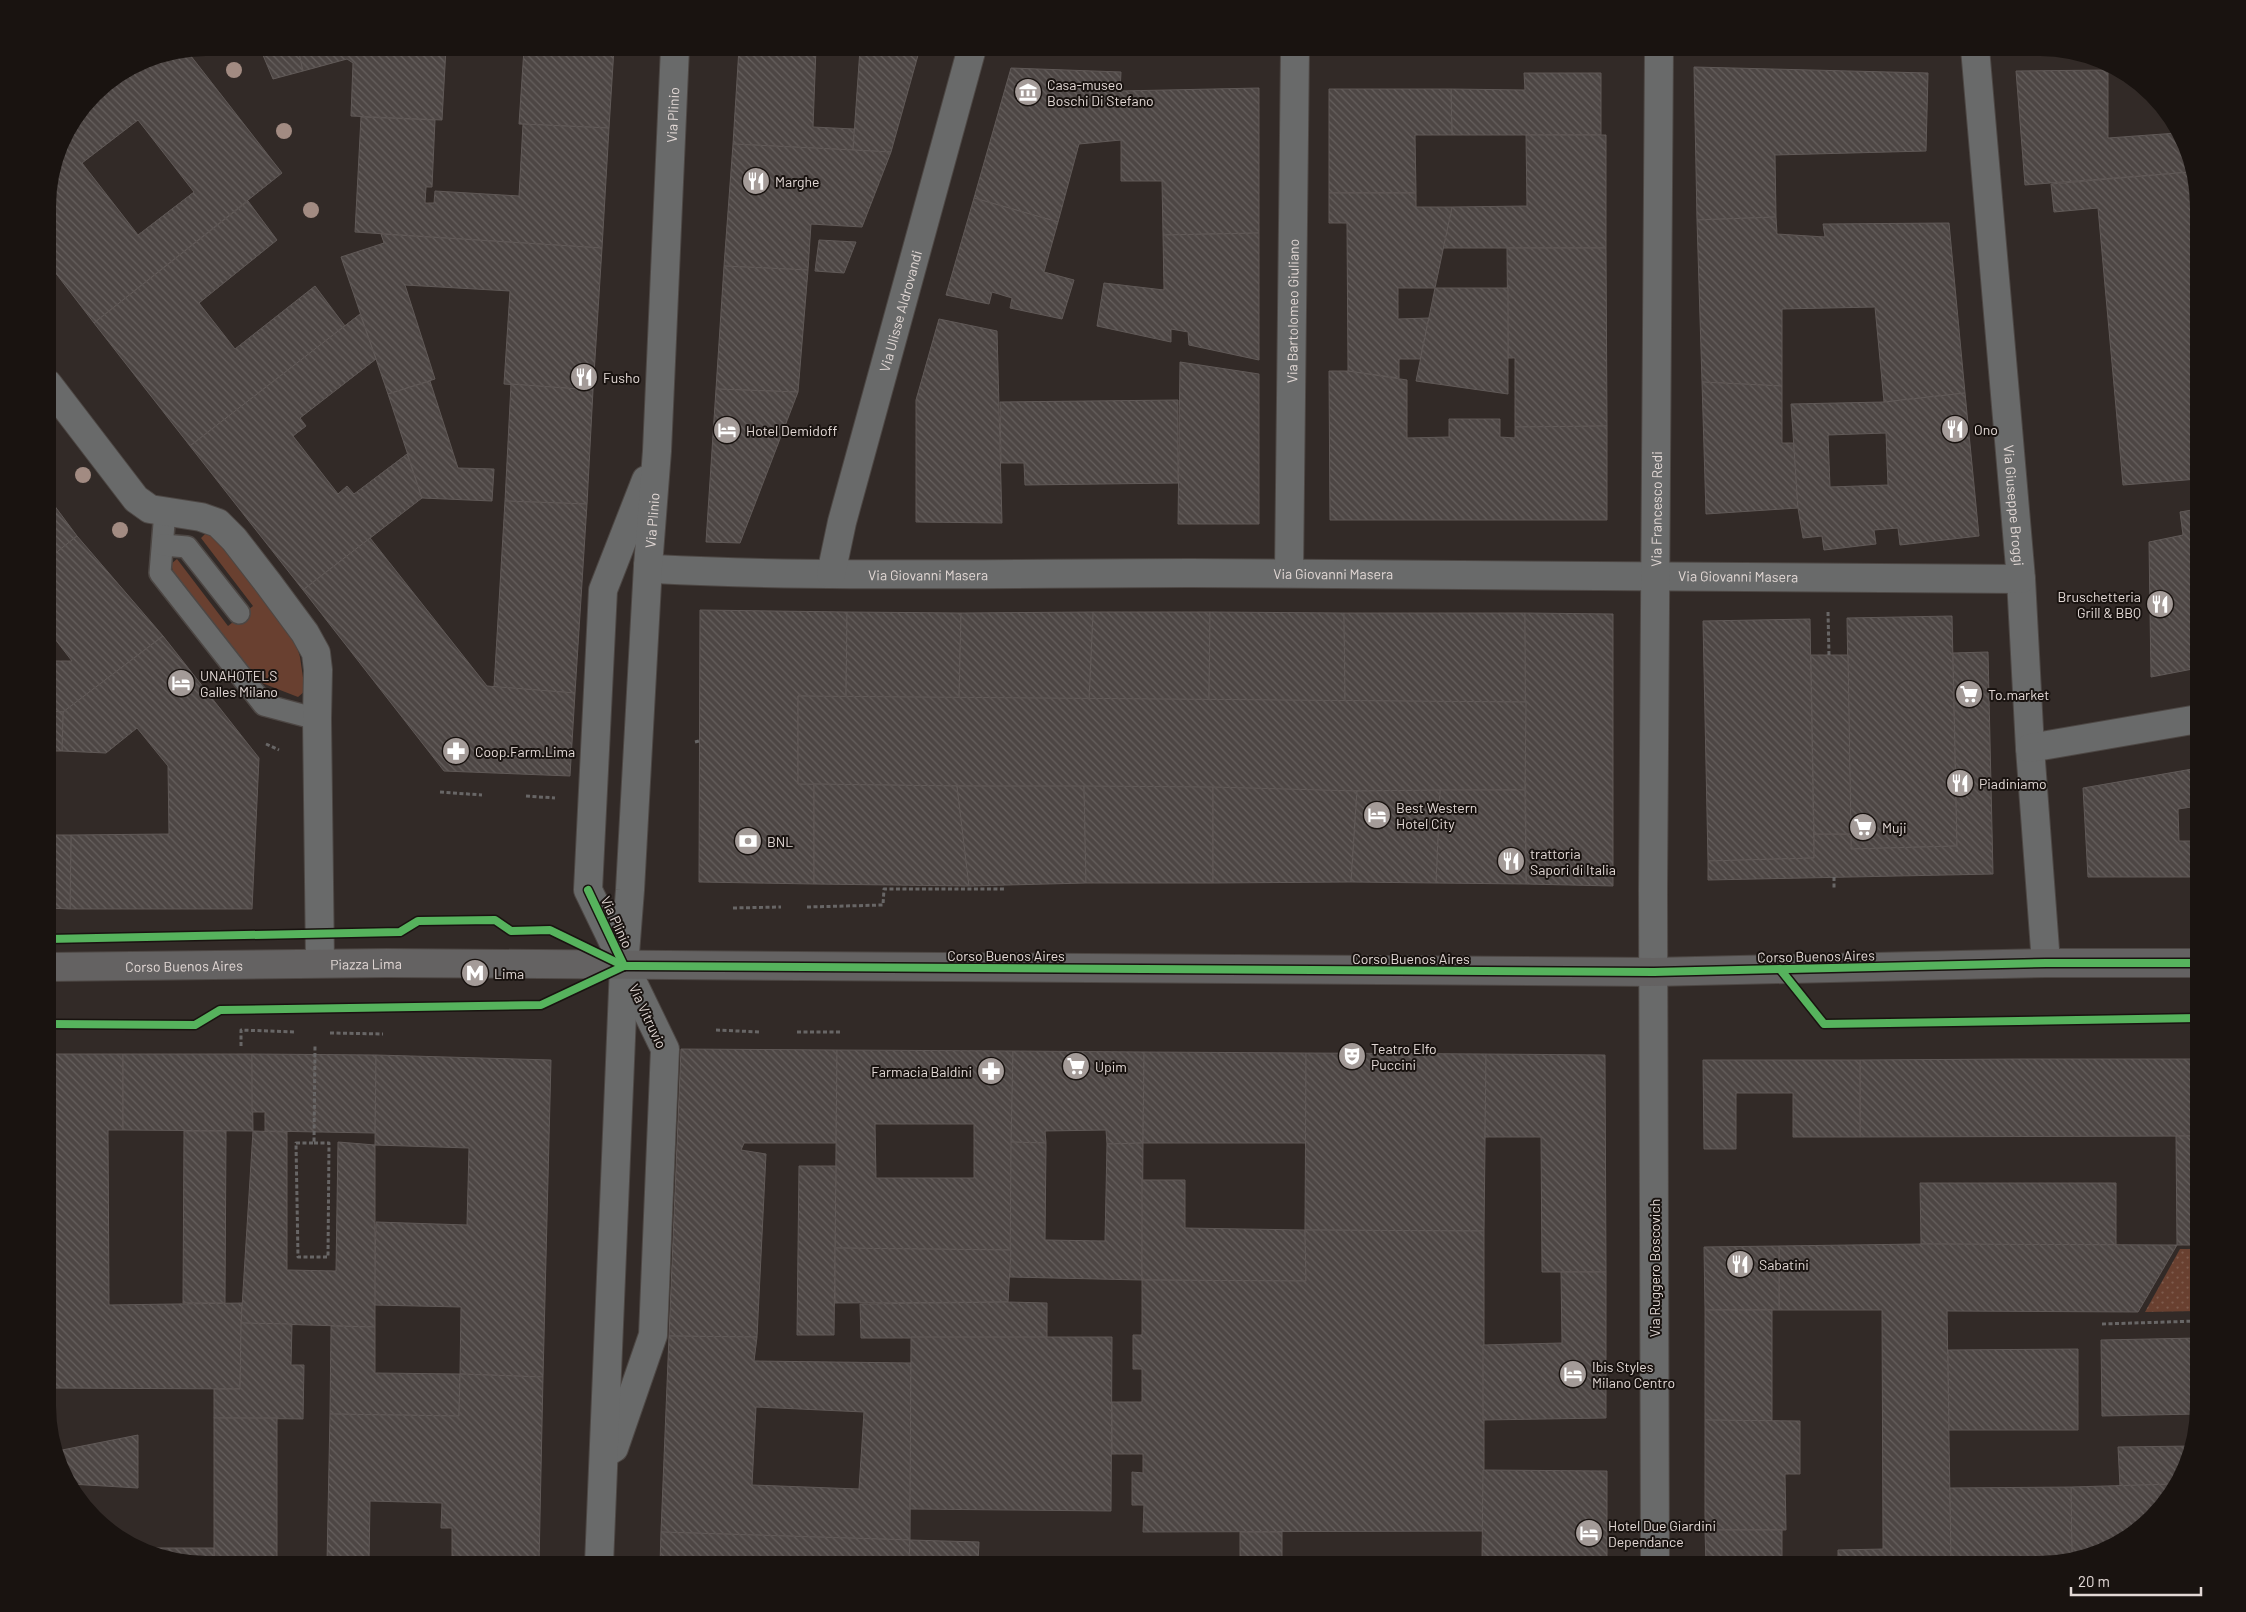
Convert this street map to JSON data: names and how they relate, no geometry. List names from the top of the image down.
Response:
{
  "streets": {
    "main road": ["Corso Buenos Aires", "Piazza Lima"],
    "street": [
      "Via Plinio",
      "Via Ulisse Aldrovandi",
      "Via Bartolomeo Giuliano",
      "Via Giuseppe Broggi",
      "Via Francesco Redi",
      "Via Giovanni Masera",
      "Via Vitruvio",
      "Via Ruggero Boscovich"
    ]
  },
  "crossings": [
    ["Via Plinio", "Via Giovanni Masera"],
    ["Via Plinio", "Corso Buenos Aires"],
    ["Via Plinio", "Piazza Lima"],
    ["Via Plinio", "Via Vitruvio"],
    ["Via Ulisse Aldrovandi", "Via Giovanni Masera"],
    ["Via Bartolomeo Giuliano", "Via Giovanni Masera"],
    ["Via Giuseppe Broggi", "Via Giovanni Masera"],
    ["Via Giuseppe Broggi", "Corso Buenos Aires"],
    ["Via Francesco Redi", "Via Giovanni Masera"],
    ["Via Francesco Redi", "Corso Buenos Aires"],
    ["Via Francesco Redi", "Via Ruggero Boscovich"],
    ["Corso Buenos Aires", "Piazza Lima"],
    ["Corso Buenos Aires", "Via Vitruvio"],
    ["Corso Buenos Aires", "Via Ruggero Boscovich"],
    ["Piazza Lima", "Via Vitruvio"]
  ],
  "places": {
    "museum": ["Casa-museo Boschi Di Stefano"],
    "restaurant": [
      "Marghe",
      "Fusho",
      "Ono",
      "Bruschetteria Grill & BBQ",
      "Piadiniamo",
      "trattoria Sapori di Italia",
      "Sabatini"
    ],
    "hotel": [
      "Hotel Demidoff",
      "UNAHOTELS Galles Milano",
      "Best Western Hotel City",
      "Ibis Styles Milano Centro",
      "Hotel Due Giardini Dependance"
    ],
    "supermarket": ["To.market", "Muji", "Upim"],
    "pharmacy": ["Coop.Farm.Lima", "Farmacia Baldini"],
    "bank": ["BNL"],
    "metro station": ["Lima"],
    "theatre": ["Teatro Elfo Puccini"]
  },
  "scale_bar": "20 m"
}
